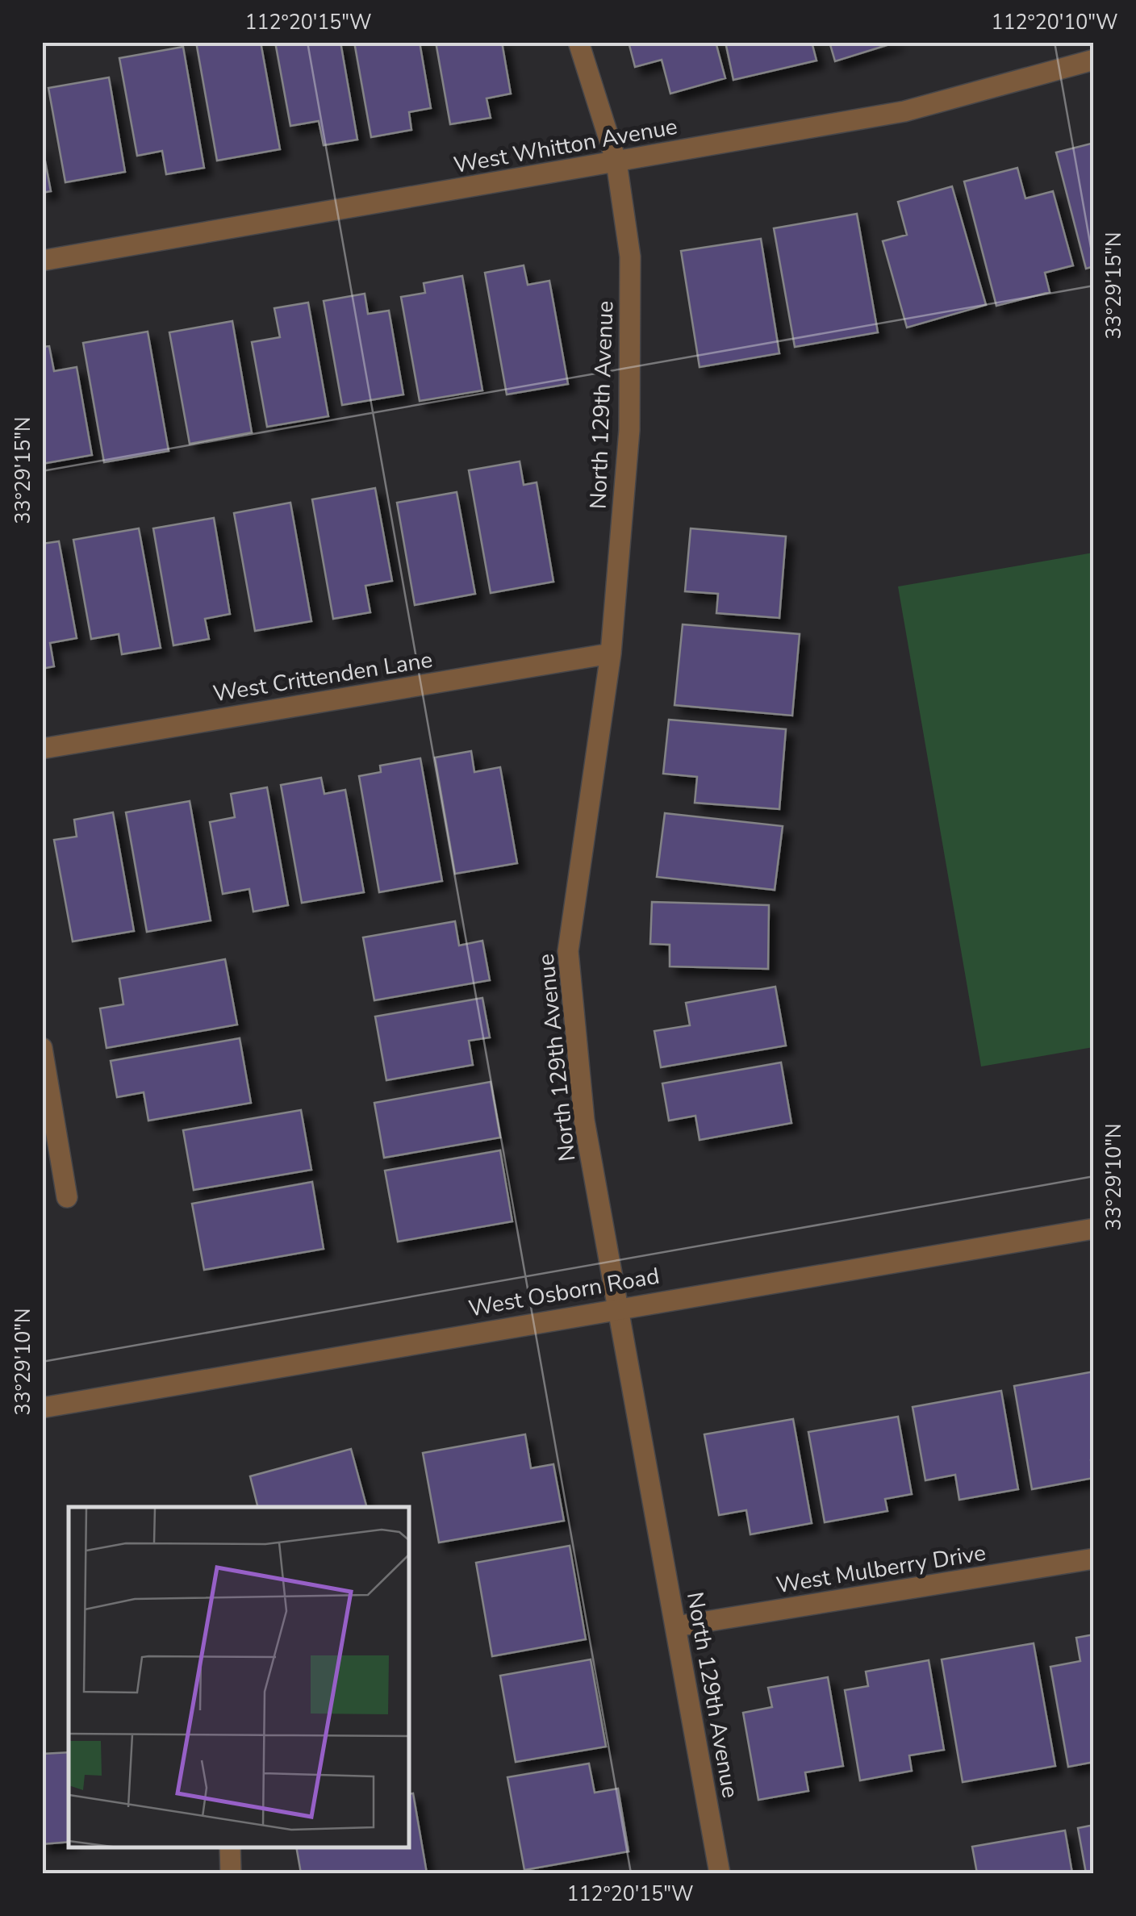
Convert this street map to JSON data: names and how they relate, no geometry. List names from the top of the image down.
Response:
{
  "streets": {
    "street": [
      "West Whitton Avenue",
      "North 129th Avenue",
      "West Crittenden Lane",
      "West Osborn Road",
      "West Mulberry Drive"
    ]
  },
  "crossings": [
    ["West Whitton Avenue", "North 129th Avenue"],
    ["North 129th Avenue", "West Crittenden Lane"],
    ["North 129th Avenue", "West Osborn Road"],
    ["North 129th Avenue", "West Mulberry Drive"]
  ],
  "coordinates": [
    "112°20'15\"W",
    "112°20'10\"W",
    "33°29'15\"N",
    "33°29'10\"N"
  ]
}
